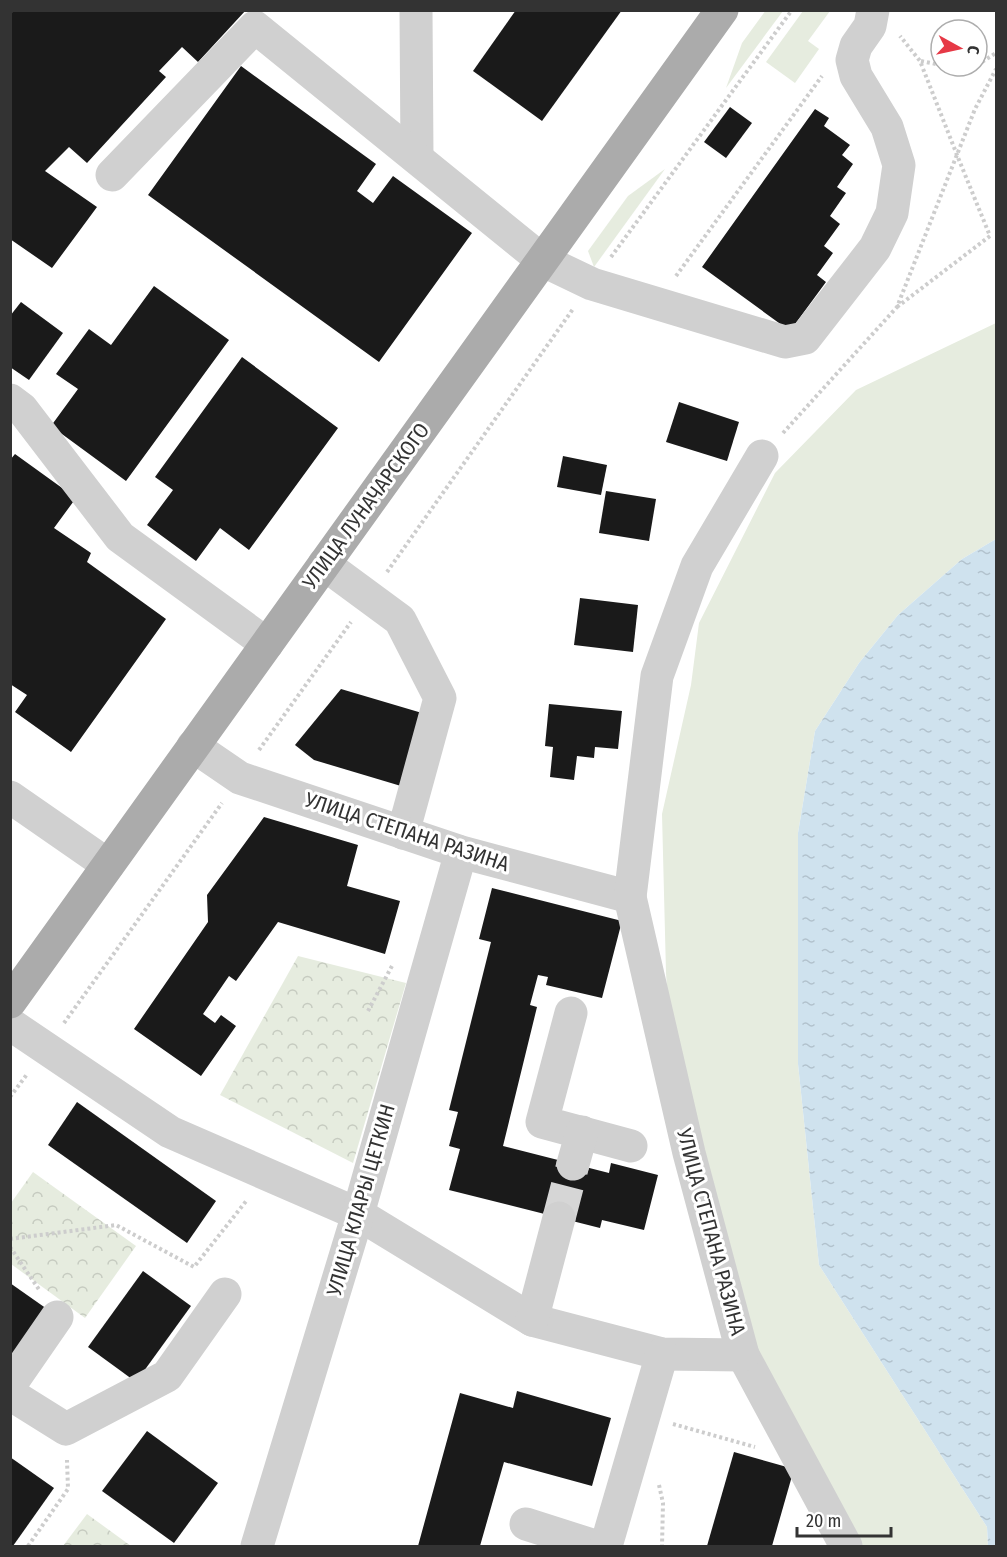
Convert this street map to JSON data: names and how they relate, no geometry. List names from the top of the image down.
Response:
{
  "streets": {
    "main road": ["УЛИЦА ЛУНАЧАРСКОГО"],
    "street": ["УЛИЦА СТЕПАНА РАЗИНА", "УЛИЦА КЛАРЫ ЦЕТКИН"]
  },
  "crossings": [
    ["УЛИЦА ЛУНАЧАРСКОГО", "УЛИЦА СТЕПАНА РАЗИНА"],
    ["УЛИЦА СТЕПАНА РАЗИНА", "УЛИЦА КЛАРЫ ЦЕТКИН"]
  ],
  "scale_bar": "20 m",
  "north": "right"
}
